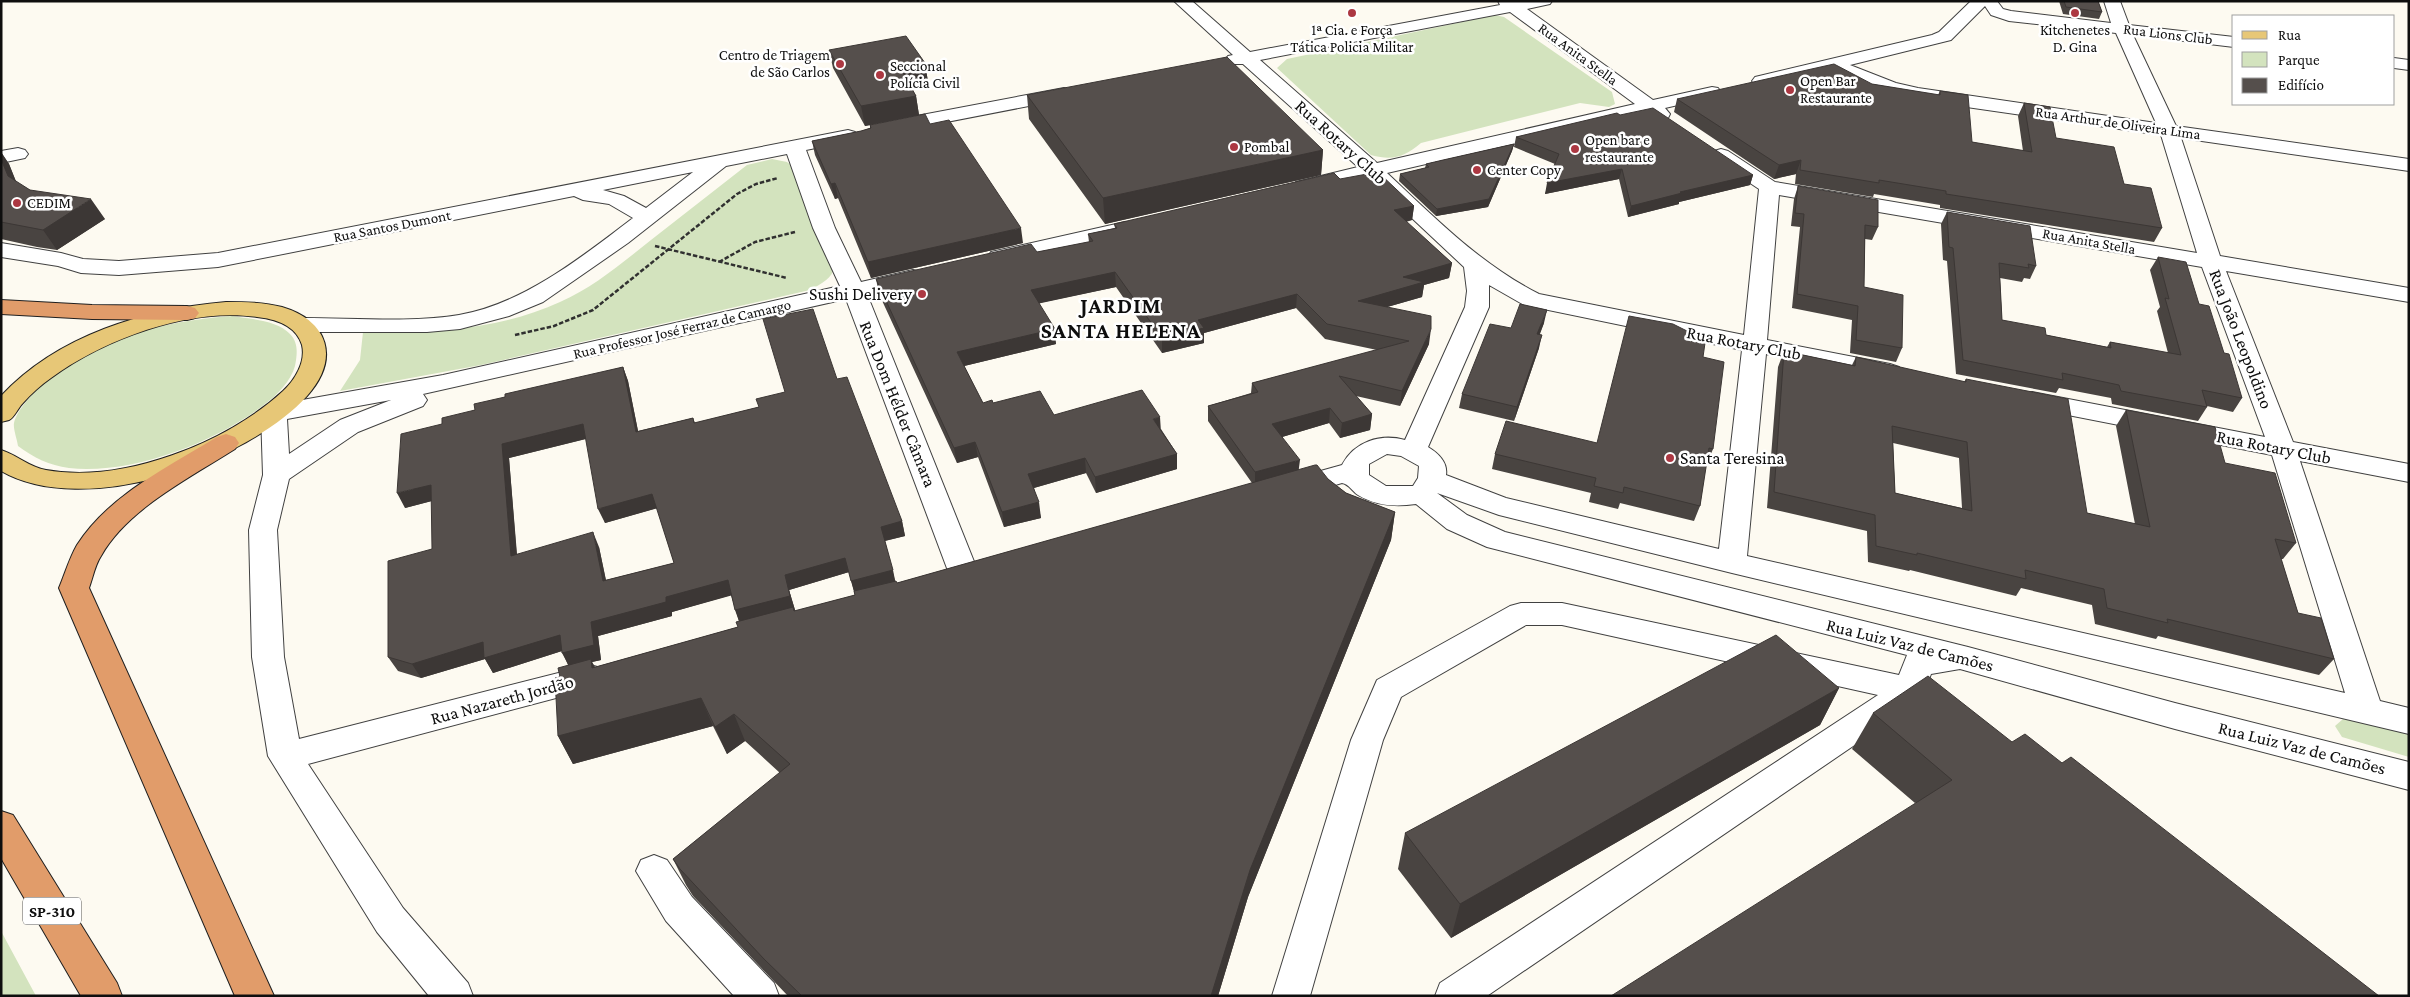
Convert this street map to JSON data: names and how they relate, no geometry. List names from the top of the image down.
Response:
{
  "streets": {
    "highway": ["SP-310"],
    "street": [
      "Rua Lions Club",
      "Rua Anita Stella",
      "Rua Arthur de Oliveira Lima",
      "Rua Rotary Club",
      "Rua Santos Dumont",
      "Rua Professor José Ferraz de Camargo",
      "Rua João Leopoldino",
      "Rua Dom Hélder Câmara",
      "Rua Luiz Vaz de Camões",
      "Rua Nazareth Jordão"
    ]
  },
  "crossings": [
    ["Rua Lions Club", "Rua João Leopoldino"],
    ["Rua Anita Stella", "Rua João Leopoldino"],
    ["Rua Arthur de Oliveira Lima", "Rua João Leopoldino"],
    ["Rua Rotary Club", "Rua João Leopoldino"],
    ["Rua Santos Dumont", "Rua Dom Hélder Câmara"],
    ["Rua Professor José Ferraz de Camargo", "Rua Dom Hélder Câmara"]
  ],
  "districts": ["JARDIM SANTA HELENA"],
  "places": [
    "1ª Cia. e Força Tática Policia Militar",
    "Kitchenetes D. Gina",
    "Centro de Triagem de São Carlos",
    "Seccional Polícia Civil",
    "Open Bar Restaurante",
    "Pombal",
    "Open bar e restaurante",
    "Center Copy",
    "CEDIM",
    "Sushi Delivery",
    "Santa Teresina"
  ],
  "legend": ["Rua", "Parque", "Edifício"]
}
